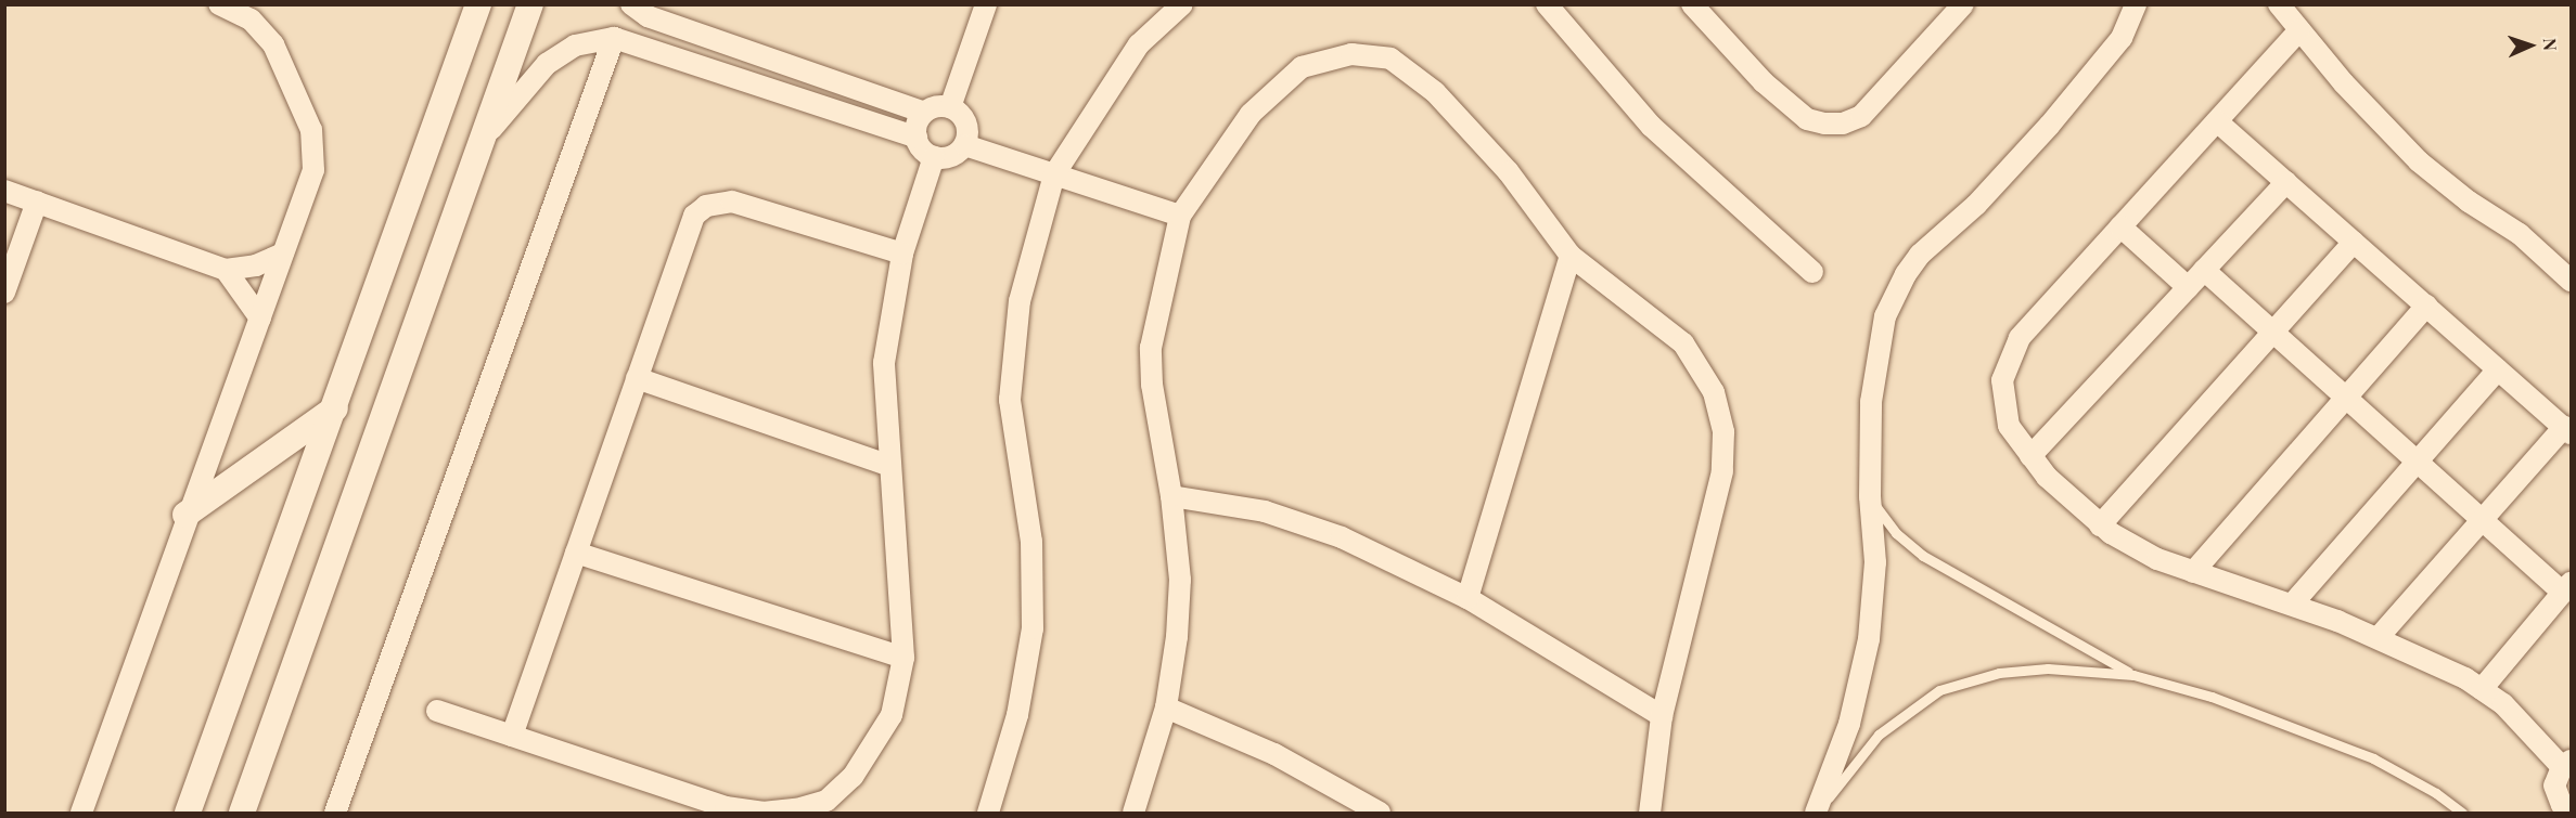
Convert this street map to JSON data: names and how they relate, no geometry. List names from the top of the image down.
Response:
{
  "north": "right"
}
